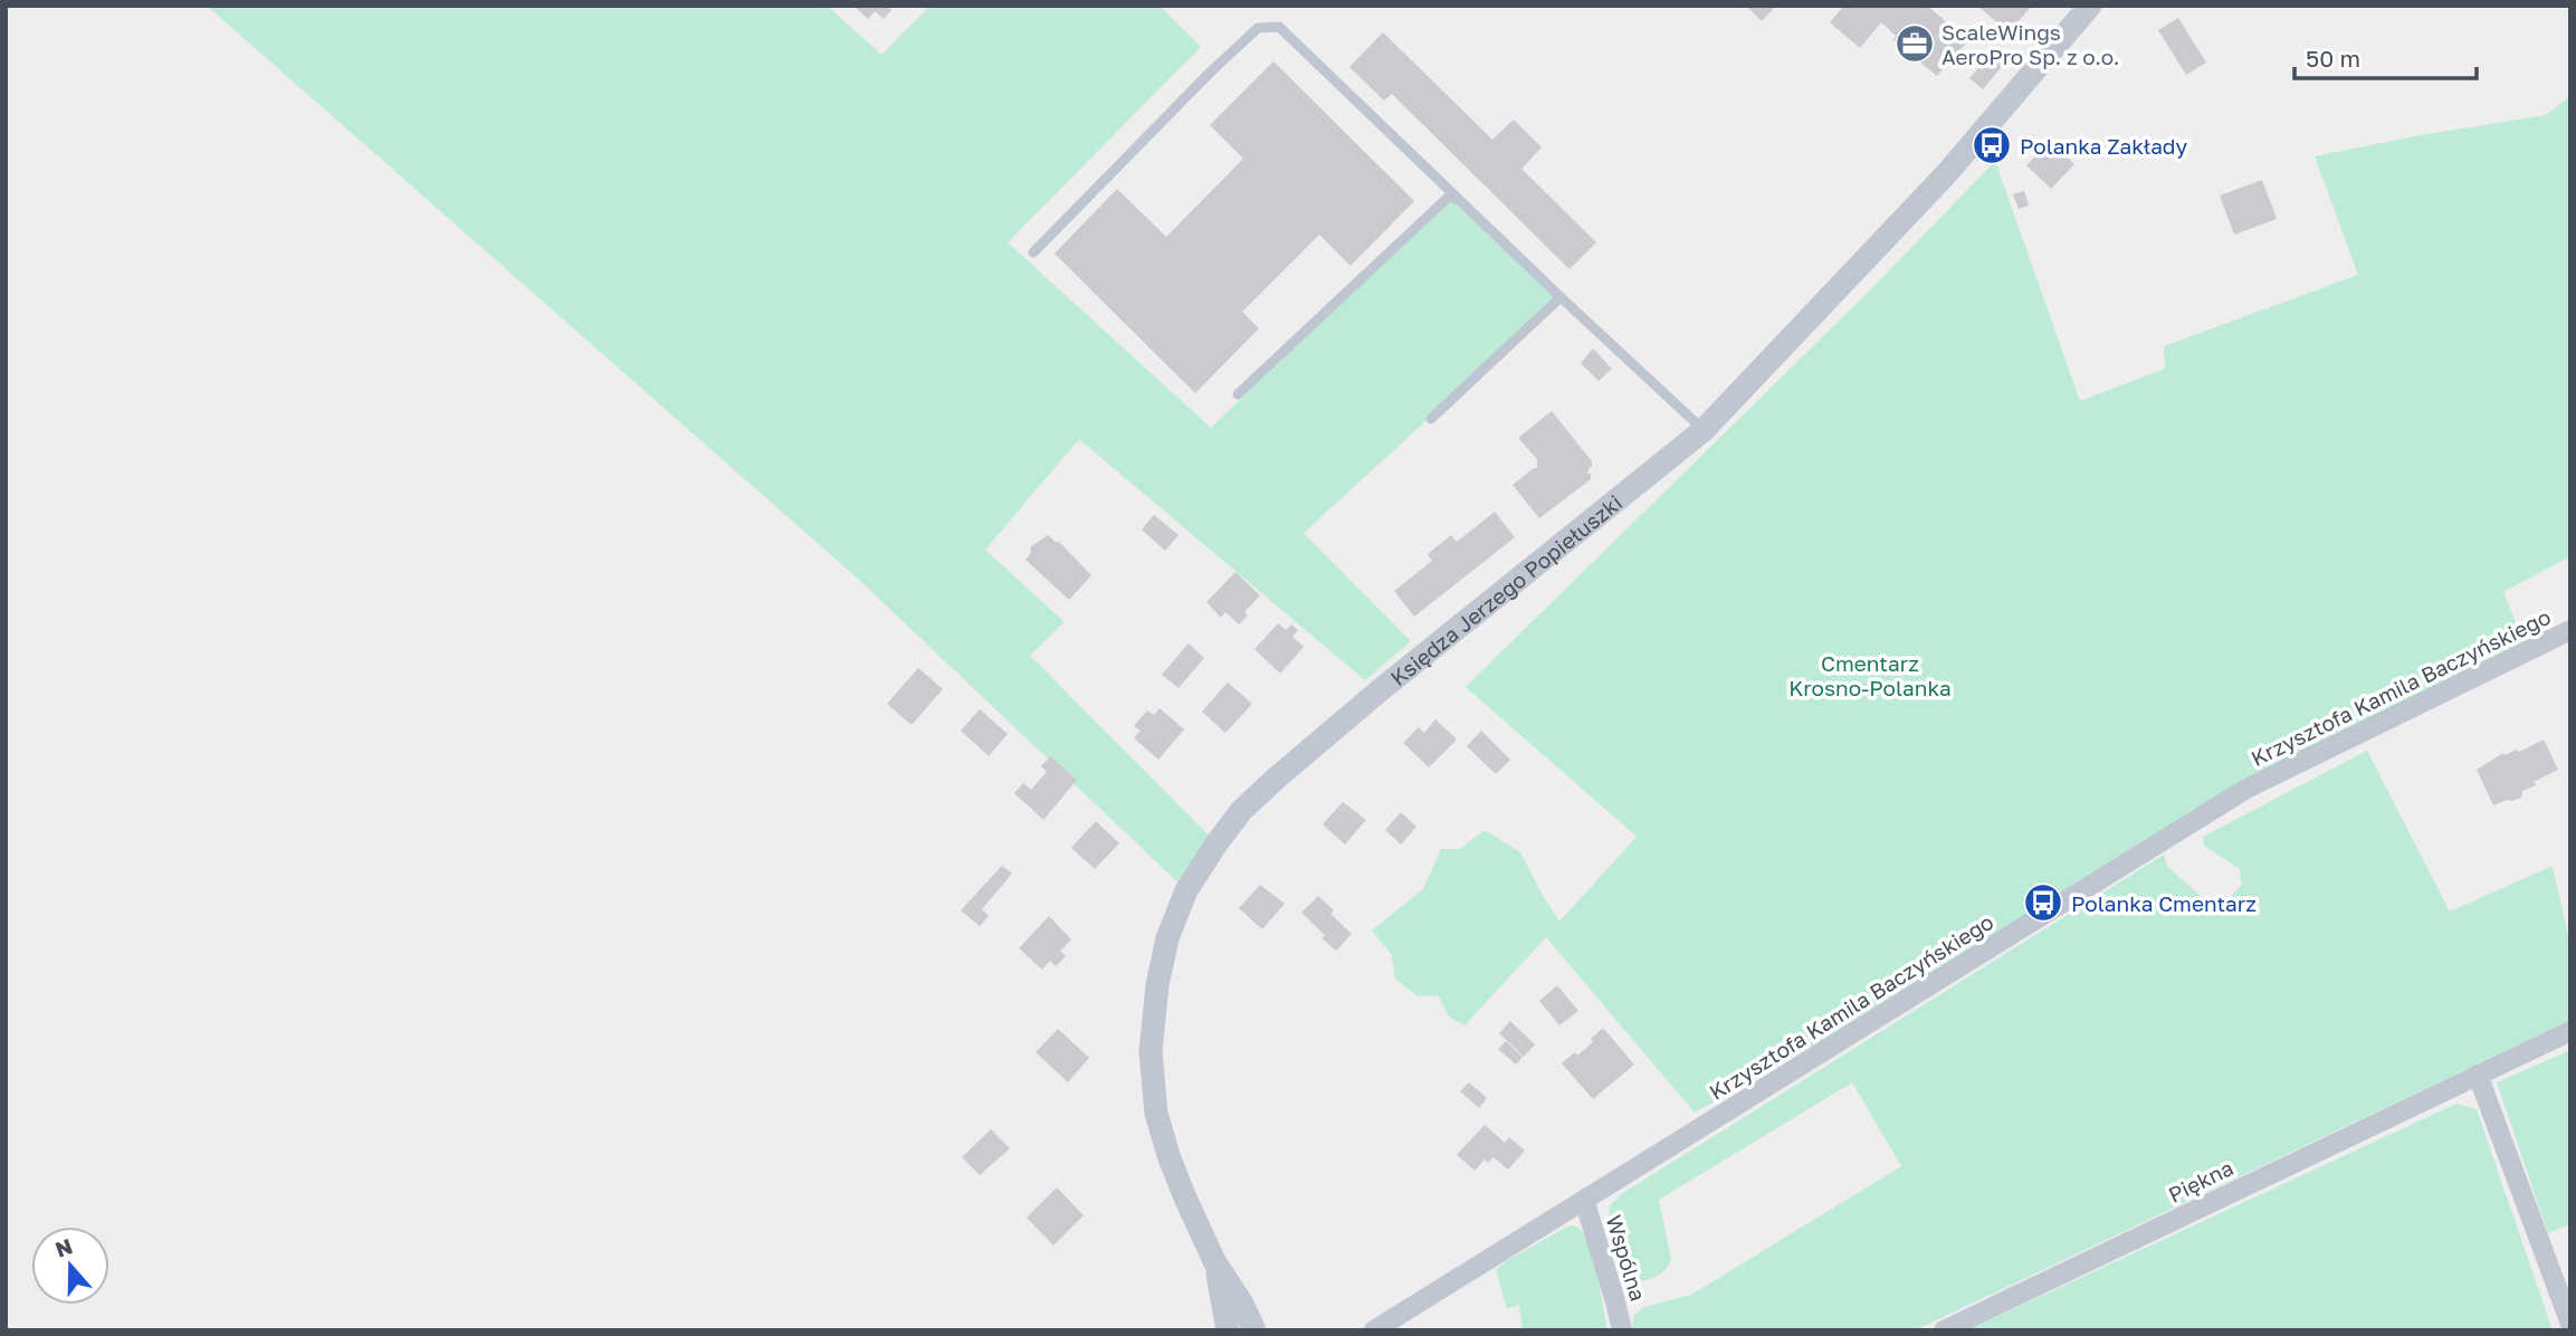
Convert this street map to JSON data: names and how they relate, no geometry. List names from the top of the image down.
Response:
{
  "streets": {
    "street": [
      "Księdza Jerzego Popiełuszki",
      "Krzysztofa Kamila Baczyńskiego",
      "Piękna",
      "Wspólna"
    ]
  },
  "crossings": [
    ["Krzysztofa Kamila Baczyńskiego", "Wspólna"]
  ],
  "parks": ["Cmentarz Krosno-Polanka"],
  "places": {
    "office": ["ScaleWings AeroPro Sp. z o.o."],
    "bus stop": ["Polanka Zakłady", "Polanka Cmentarz"]
  },
  "scale_bar": "50 m",
  "north": "top"
}
